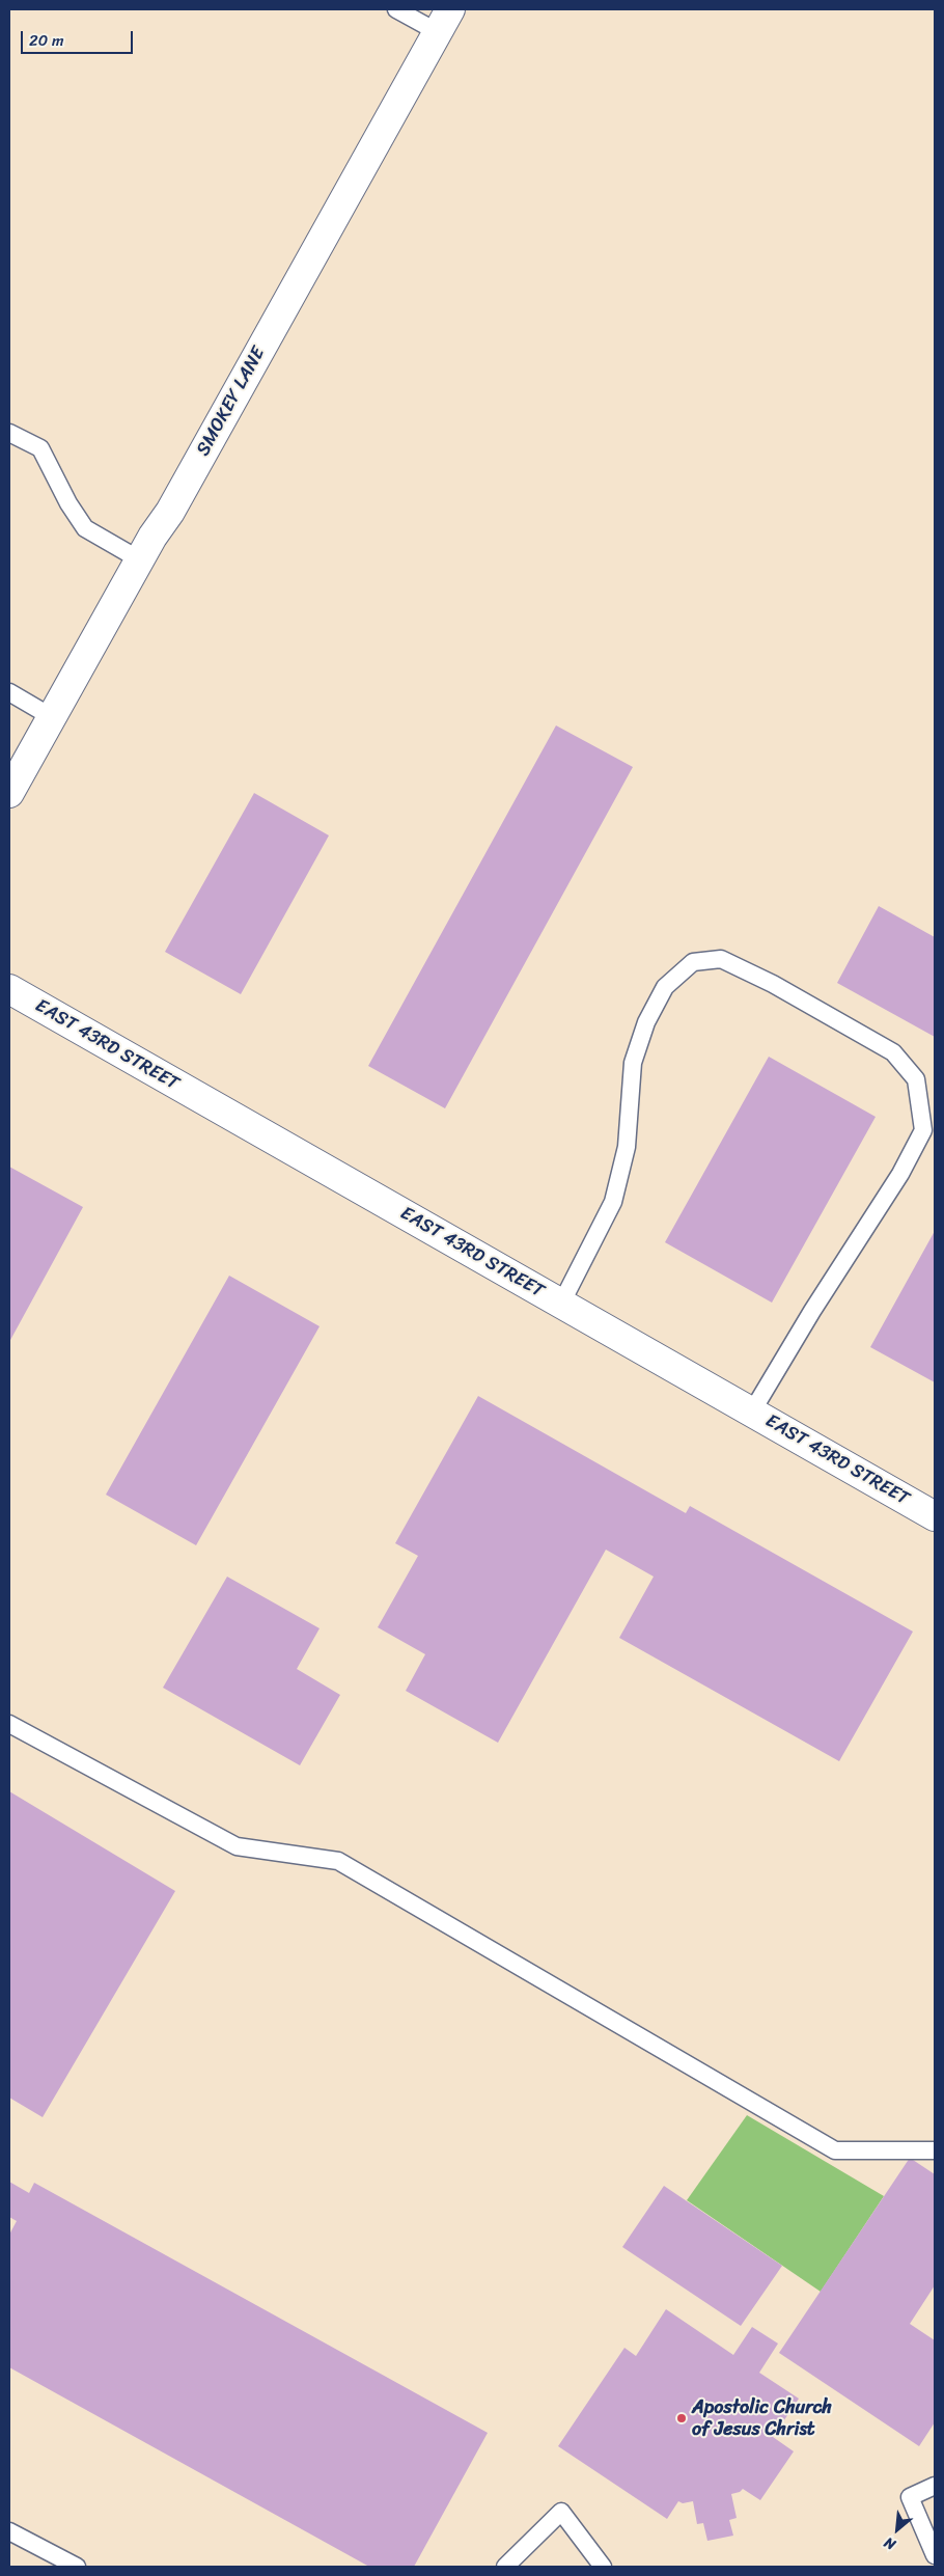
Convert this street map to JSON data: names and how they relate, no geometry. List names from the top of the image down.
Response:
{
  "streets": {
    "street": ["SMOKEY LANE", "EAST 43RD STREET"]
  },
  "places": ["Apostolic Church of Jesus Christ"],
  "scale_bar": "20 m",
  "north": "bottom left"
}
